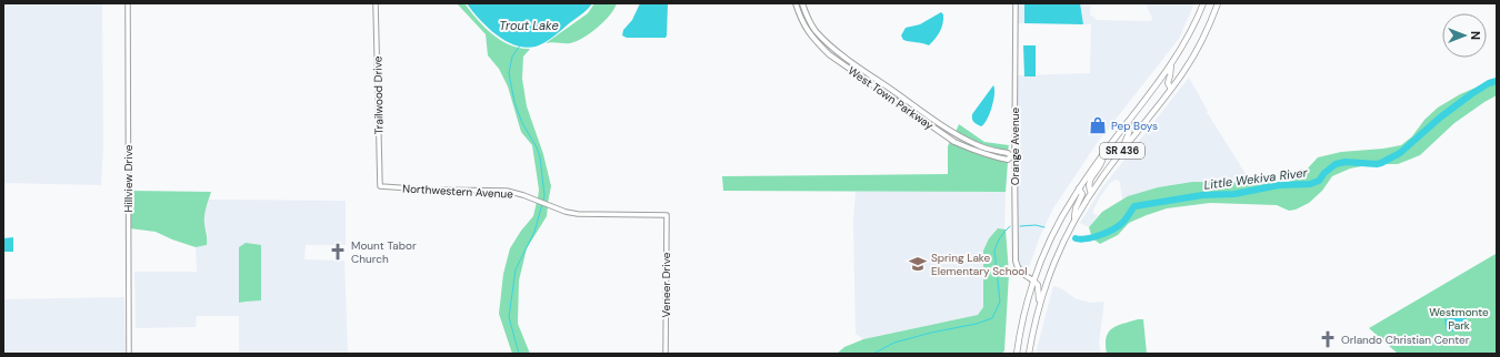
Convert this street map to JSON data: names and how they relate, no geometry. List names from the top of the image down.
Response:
{
  "streets": {
    "main road": ["West Town Parkway", "Orange Avenue", "SR 436"],
    "street": [
      "Trailwood Drive",
      "Hillview Drive",
      "Northwestern Avenue",
      "Veneer Drive"
    ]
  },
  "crossings": [
    ["Trailwood Drive", "Northwestern Avenue"],
    ["West Town Parkway", "Orange Avenue"],
    ["Orange Avenue", "SR 436"],
    ["Northwestern Avenue", "Veneer Drive"]
  ],
  "water": ["Trout Lake", "Little Wekiva River"],
  "parks": ["Westmonte Park"],
  "places": {
    "shop": ["Pep Boys"],
    "church": ["Mount Tabor Church", "Orlando Christian Center"],
    "school or university": ["Spring Lake Elementary School"]
  },
  "north": "right"
}
